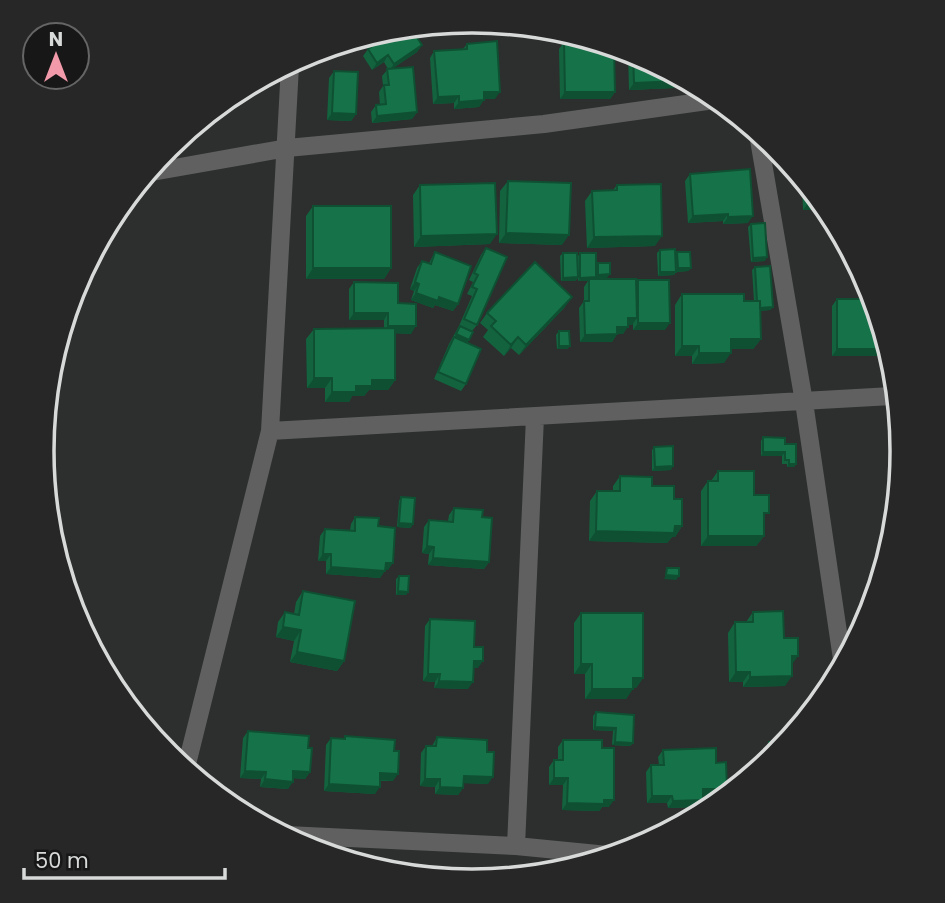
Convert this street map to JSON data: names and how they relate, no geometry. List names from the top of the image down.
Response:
{
  "scale_bar": "50 m",
  "north": "top"
}
